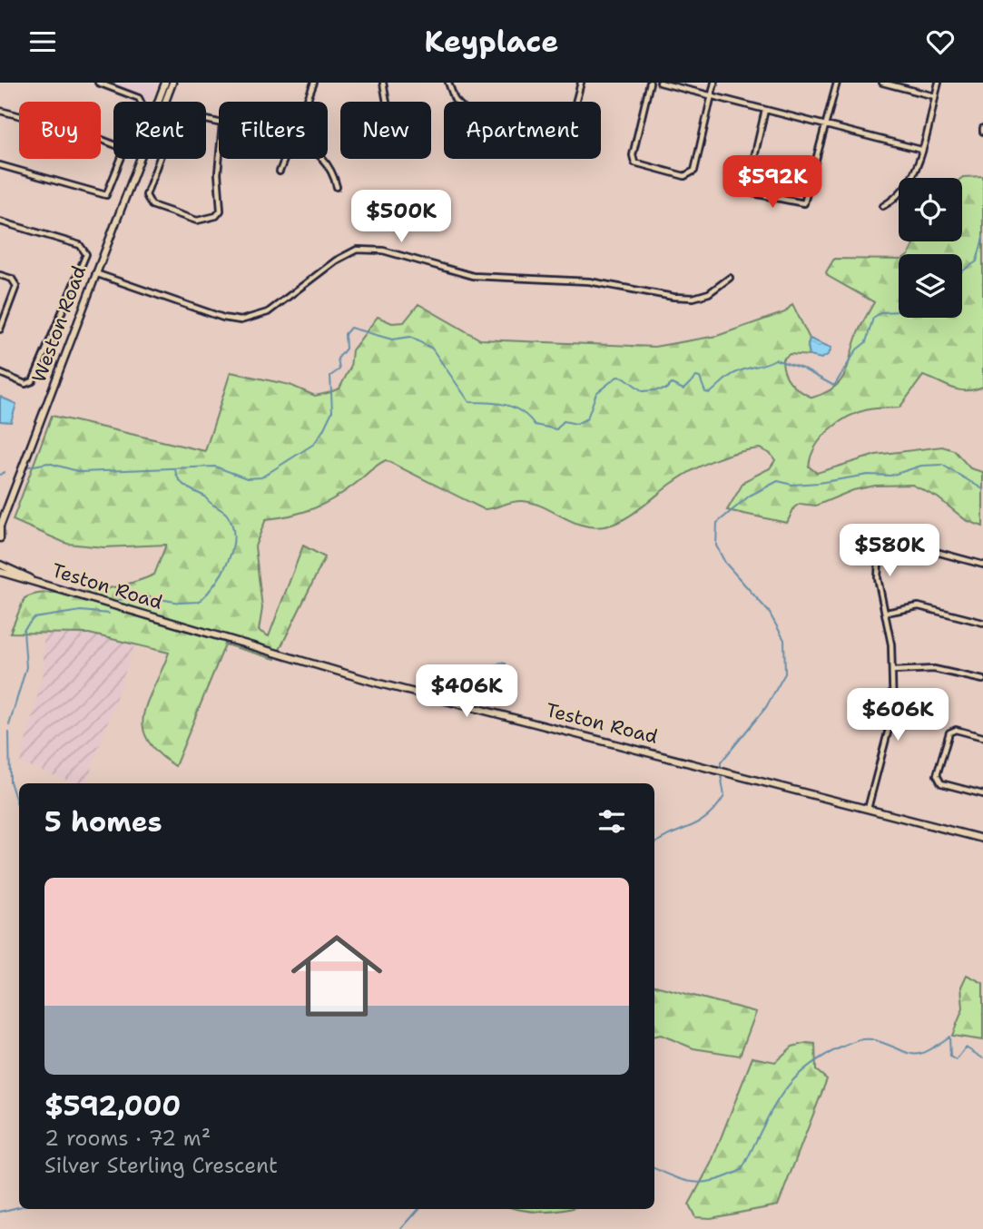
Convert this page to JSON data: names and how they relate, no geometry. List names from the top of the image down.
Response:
{
  "streets": {
    "street": ["Weston Road", "Teston Road"]
  },
  "page": {
    "header": "Keyplace",
    "chip": [
      "Buy",
      "Rent",
      "Filters",
      "New",
      "Apartment"
    ],
    "price": [
      "$592K",
      "$500K",
      "$580K",
      "$406K",
      "$606K"
    ],
    "heading": "5 homes",
    "list": [
      {
        "name": "$592,000",
        "note": "2 rooms · 72 m² · Silver Sterling Crescent"
      }
    ]
  }
}
